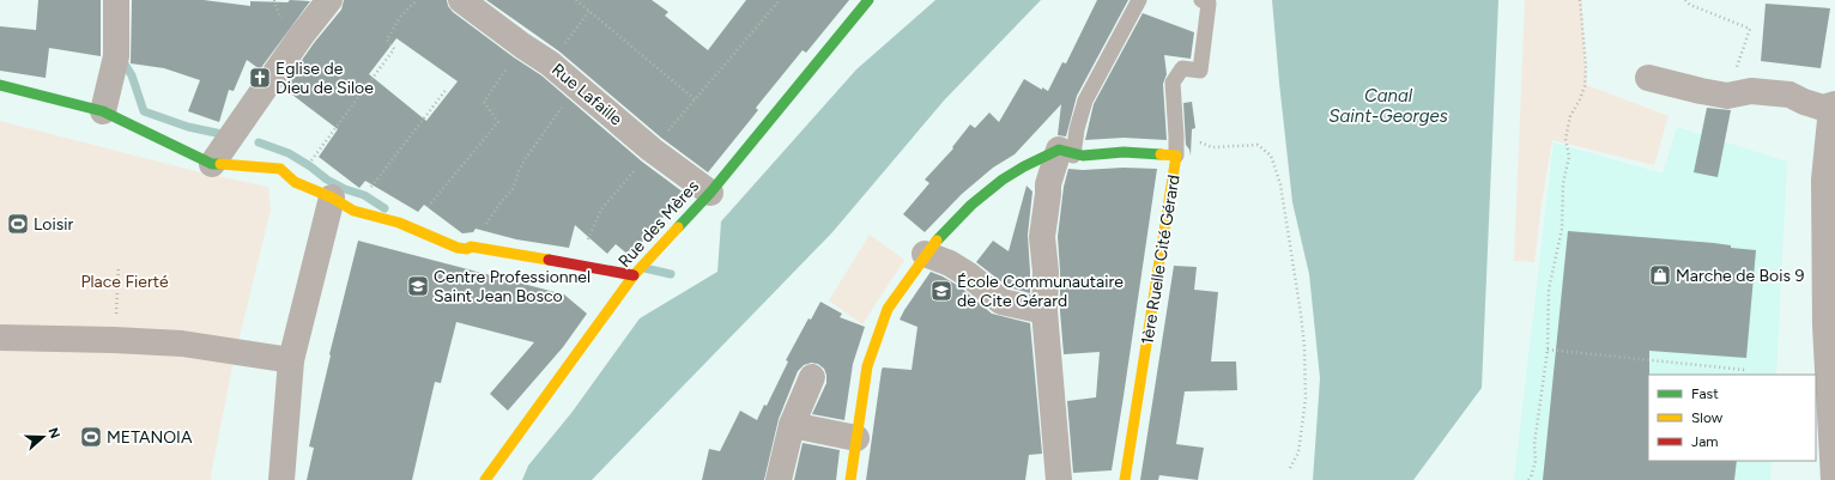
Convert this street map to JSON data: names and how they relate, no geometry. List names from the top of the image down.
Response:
{
  "streets": {
    "street": ["Rue Lafaille", "Rue des Mères", "1ère Ruelle Cité Gérard"]
  },
  "crossings": [
    ["Rue Lafaille", "Rue des Mères"]
  ],
  "water": ["Canal Saint-Georges"],
  "parks": ["Place Fierté"],
  "places": {
    "church": ["Eglise de Dieu de Siloe"],
    "sports": ["Loisir", "METANOIA"],
    "shop": ["Marche de Bois 9"],
    "school or university": ["Centre Professionnel Saint Jean Bosco", "École Communautaire de Cite Gérard"]
  },
  "legend": ["Fast", "Slow", "Jam"],
  "north": "right"
}
